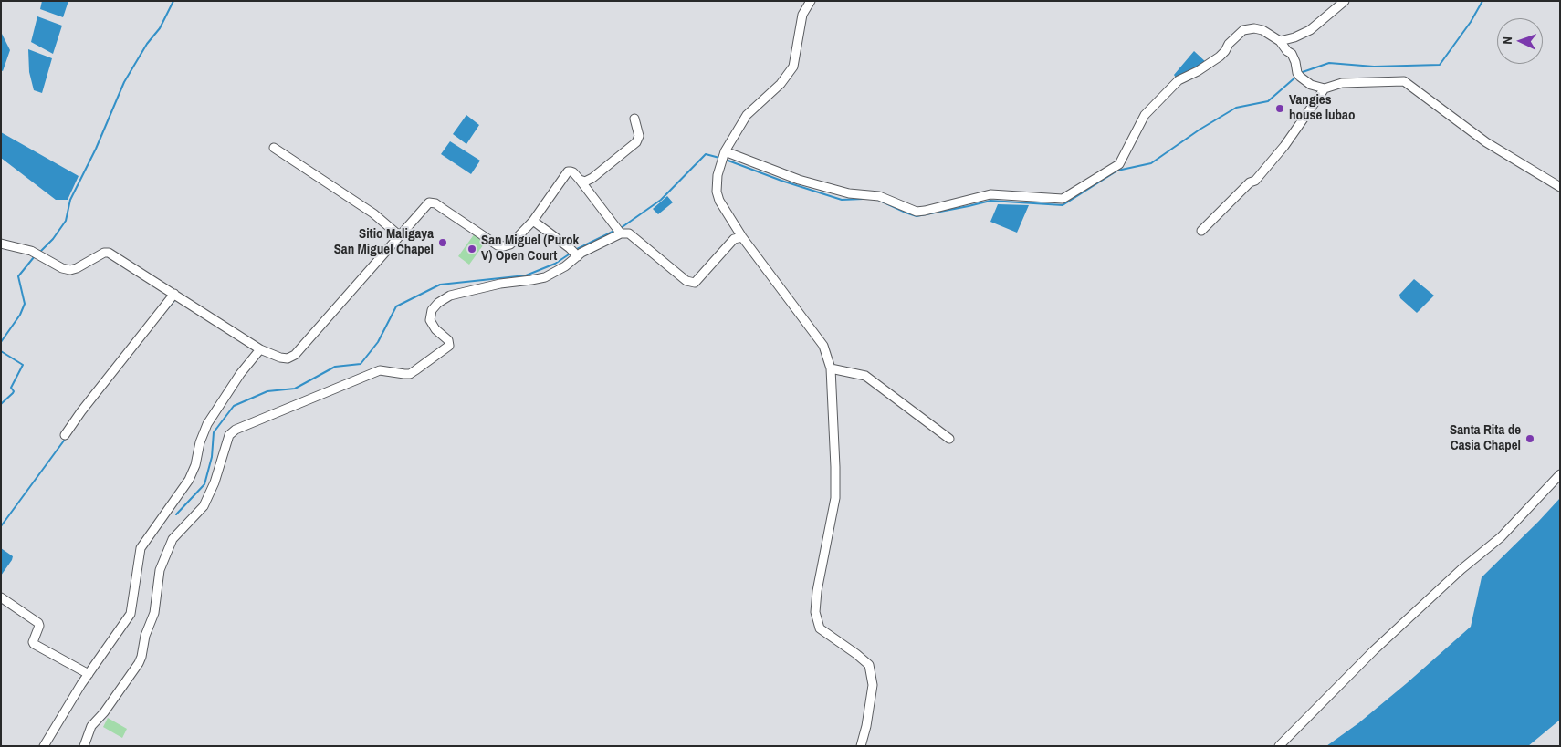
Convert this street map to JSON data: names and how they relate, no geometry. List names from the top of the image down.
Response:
{
  "places": [
    "Vangies house lubao",
    "Sitio Maligaya San Miguel Chapel",
    "San Miguel (Purok V) Open Court",
    "Santa Rita de Casia Chapel"
  ],
  "north": "left"
}
